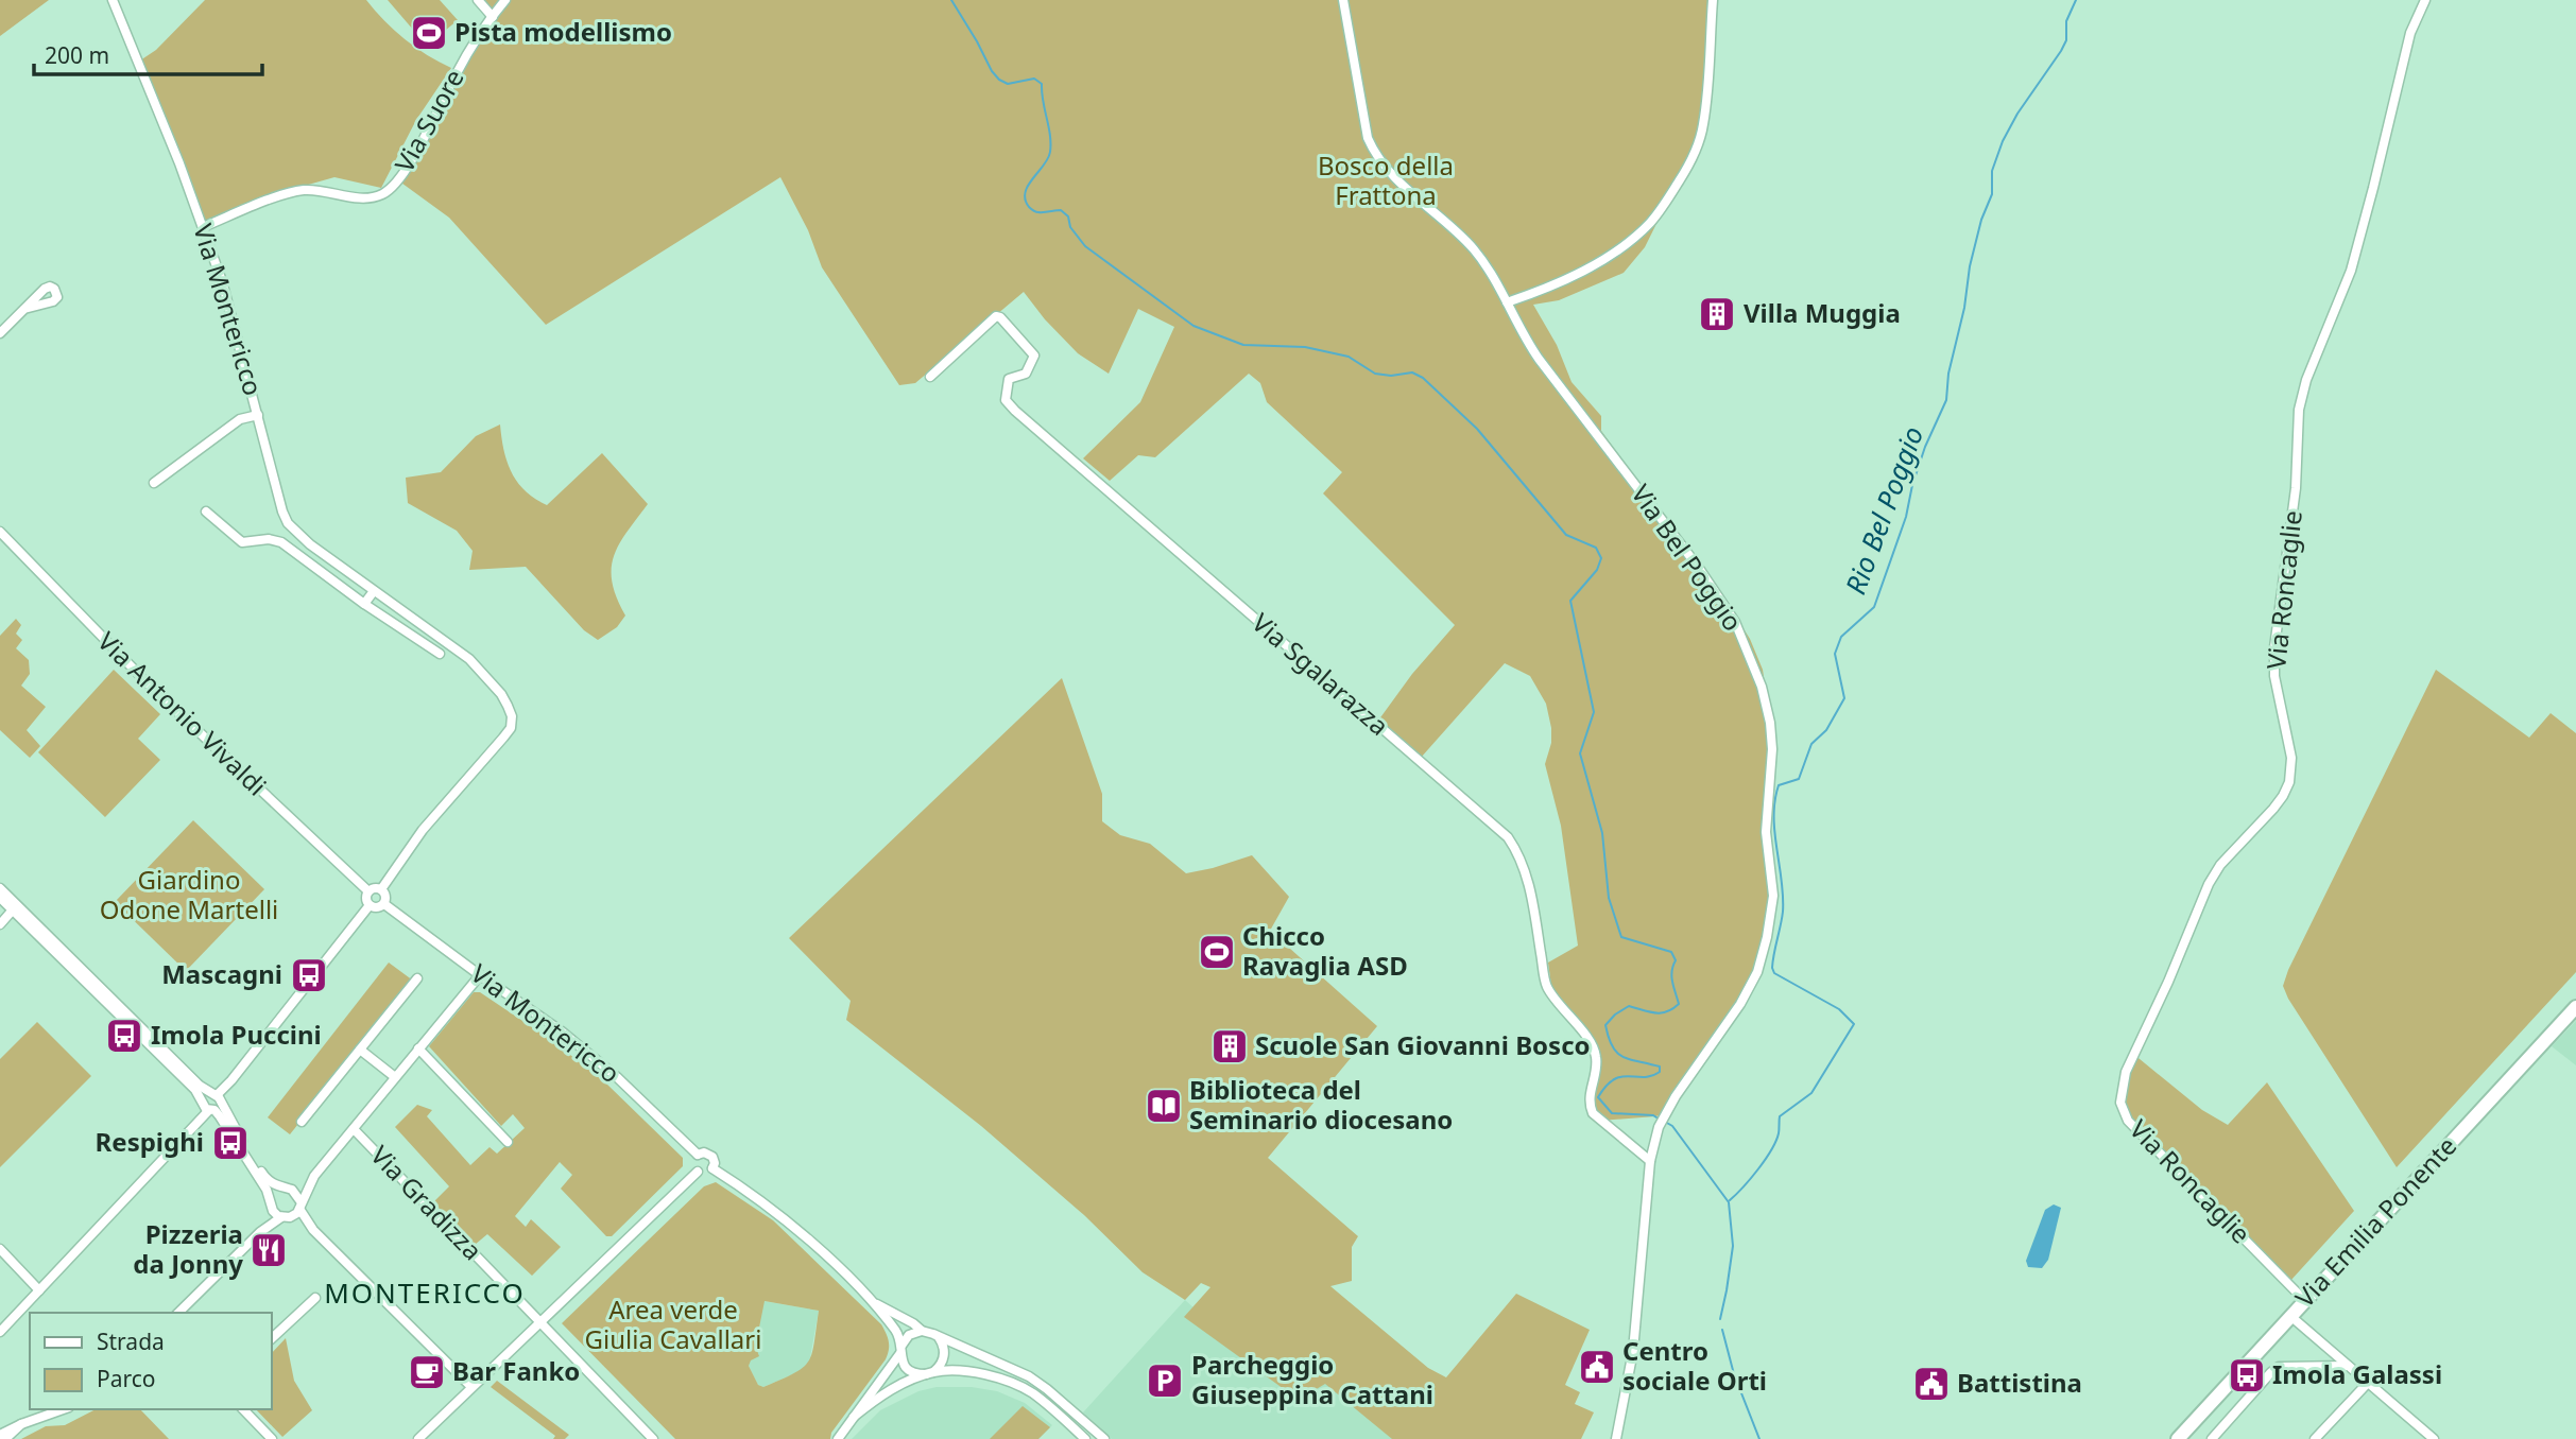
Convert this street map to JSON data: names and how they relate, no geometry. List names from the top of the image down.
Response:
{
  "streets": {
    "main road": ["Via Emilia Ponente"],
    "street": [
      "Via Suore",
      "Via Montericco",
      "Via Bel Poggio",
      "Via Roncaglie",
      "Via Sgalarazza",
      "Via Antonio Vivaldi",
      "Via Gradizza"
    ]
  },
  "crossings": [
    ["Via Suore", "Via Montericco"],
    ["Via Montericco", "Via Antonio Vivaldi"],
    ["Via Bel Poggio", "Via Sgalarazza"],
    ["Via Roncaglie", "Via Emilia Ponente"]
  ],
  "districts": ["MONTERICCO"],
  "water": ["Rio Bel Poggio"],
  "parks": ["Bosco della Frattona", "Giardino Odone Martelli", "Area verde Giulia Cavallari"],
  "places": {
    "sports": ["Pista modellismo", "Chicco Ravaglia ASD"],
    "building": ["Villa Muggia", "Scuole San Giovanni Bosco"],
    "bus stop": [
      "Mascagni",
      "Imola Puccini",
      "Respighi",
      "Imola Galassi"
    ],
    "library": ["Biblioteca del Seminario diocesano"],
    "restaurant": ["Pizzeria da Jonny"],
    "public building": ["Centro sociale Orti", "Battistina"],
    "cafe": ["Bar Fanko"],
    "parking": ["Parcheggio Giuseppina Cattani"]
  },
  "legend": ["Strada", "Parco"],
  "scale_bar": "200 m"
}
